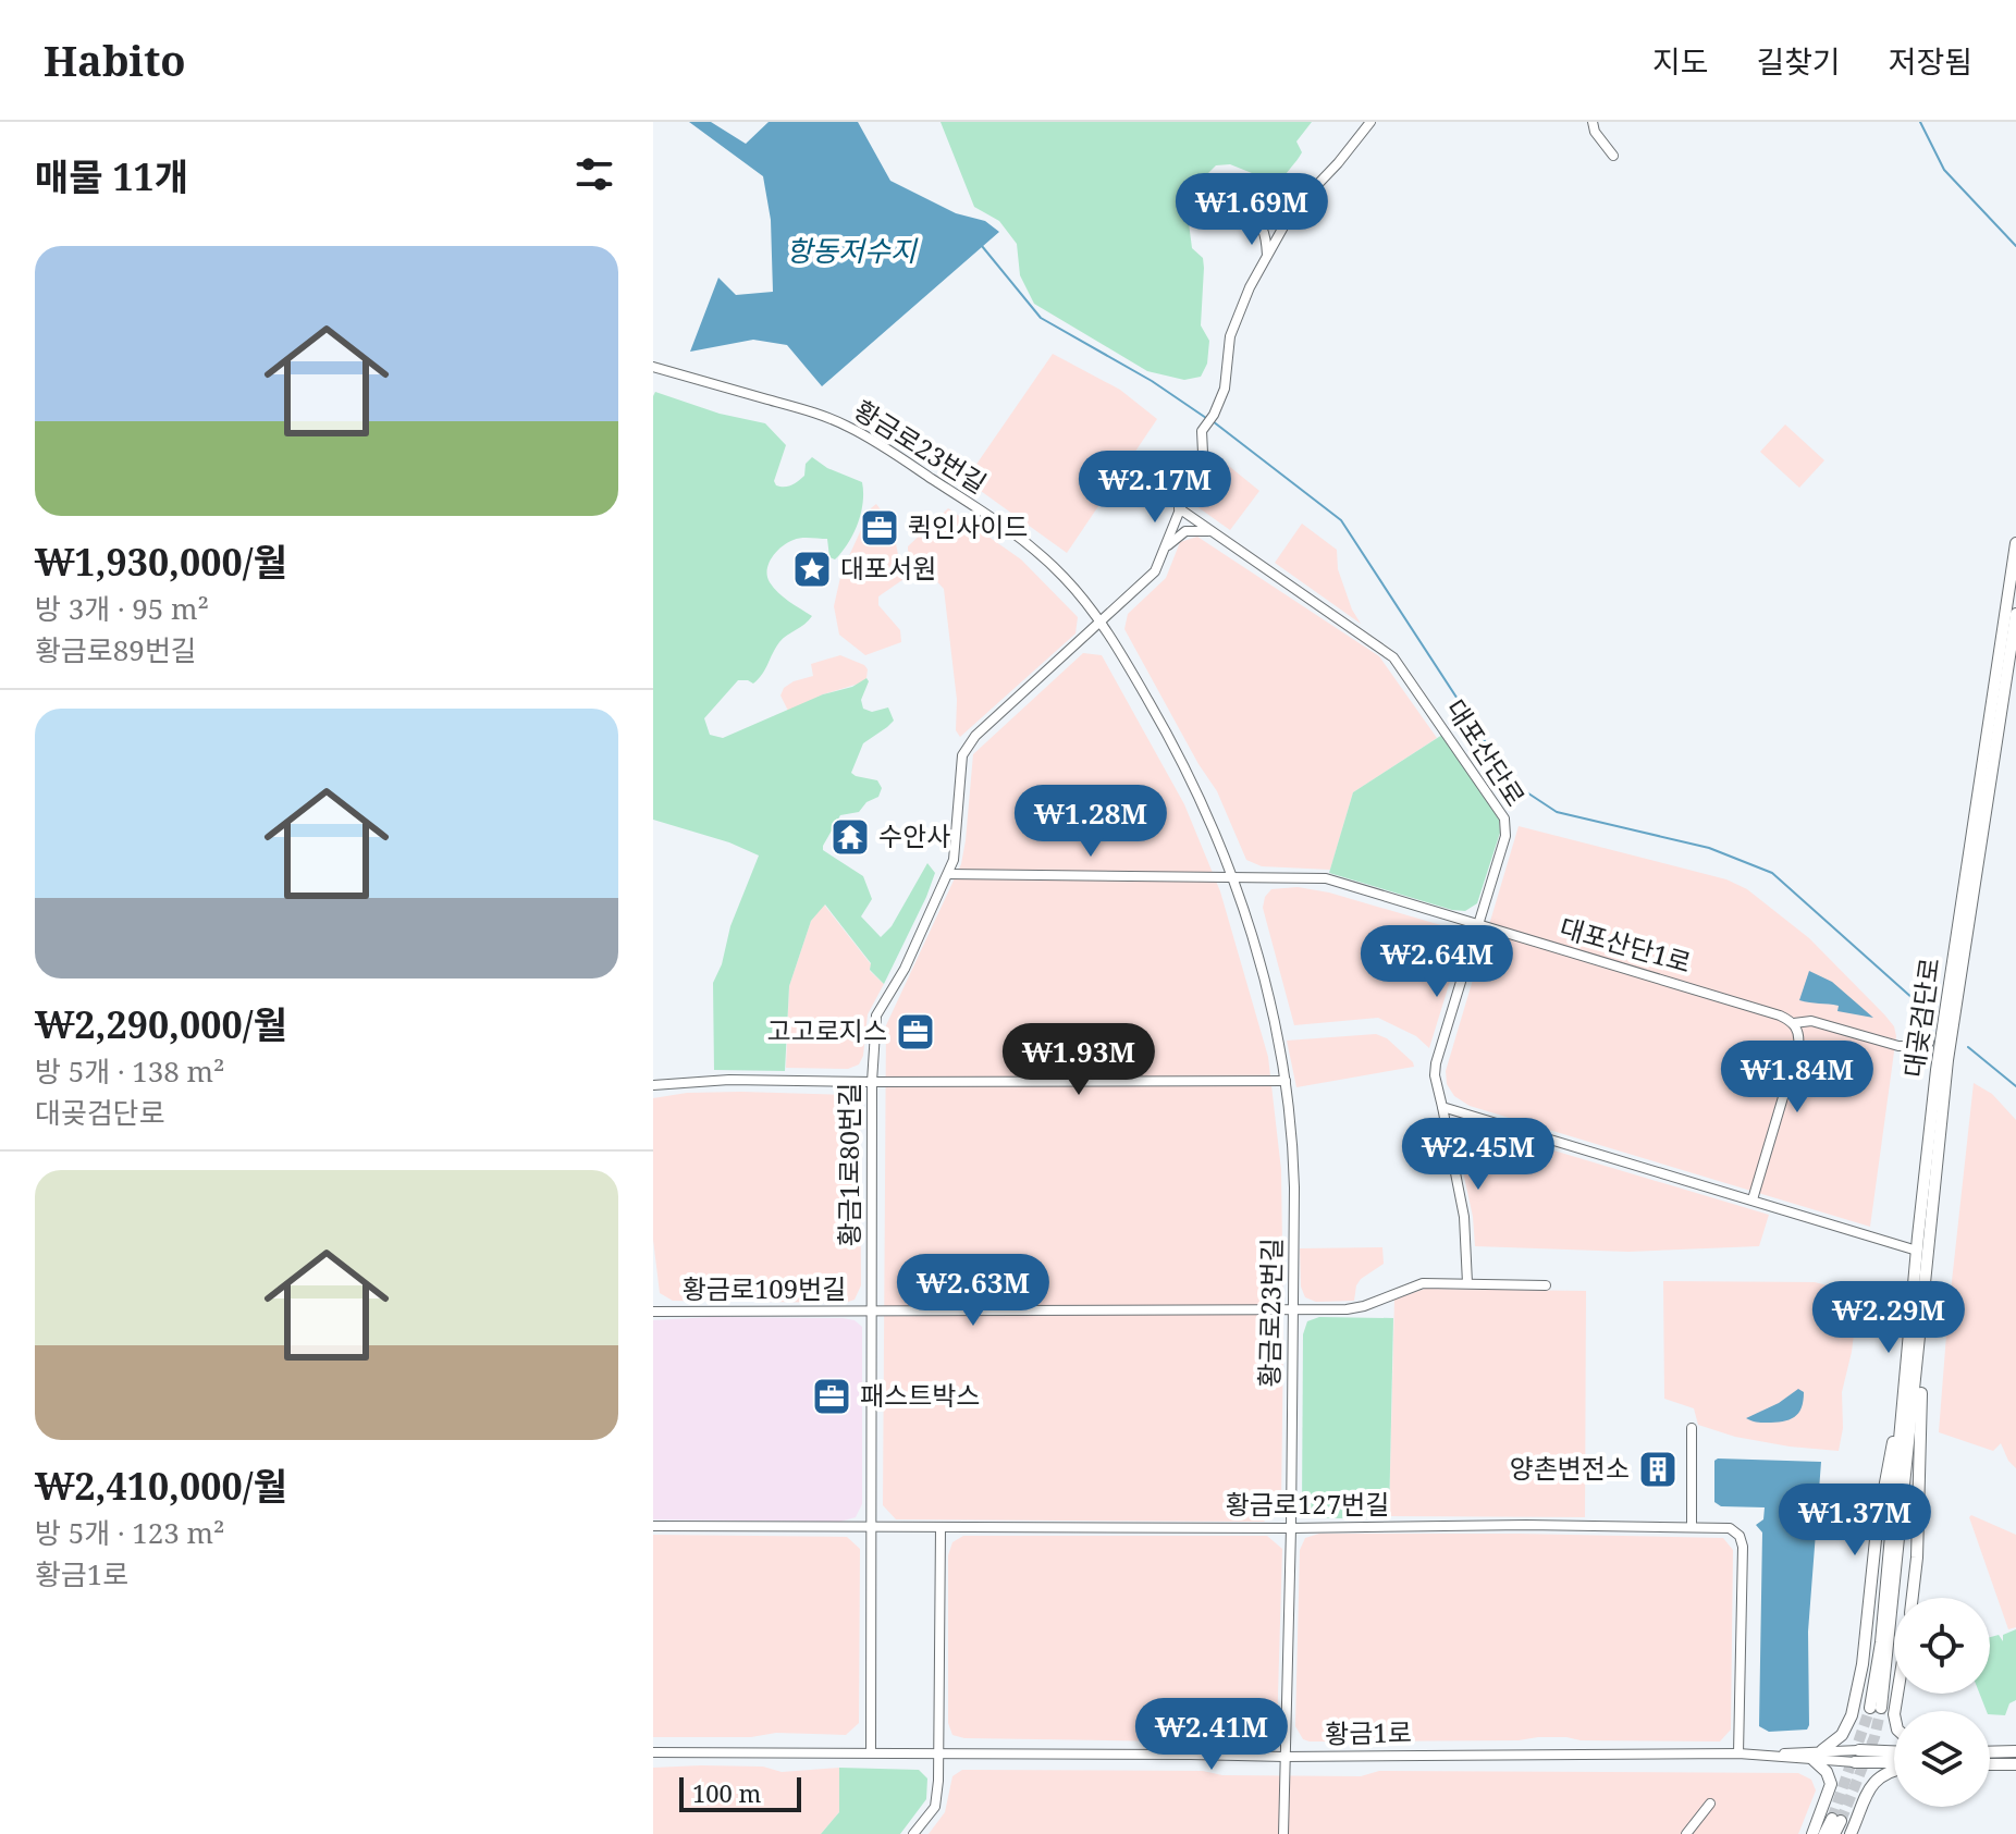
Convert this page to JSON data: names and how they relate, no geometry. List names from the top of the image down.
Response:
{
  "streets": {
    "main road": ["대곶검단로"],
    "street": [
      "황금로23번길",
      "대포산단로",
      "대포산단1로",
      "황금1로80번길",
      "황금로109번길",
      "황금로127번길",
      "황금1로"
    ]
  },
  "crossings": [
    ["황금로23번길", "대포산단1로"],
    ["황금로23번길", "황금1로80번길"],
    ["황금로23번길", "황금로109번길"],
    ["황금로23번길", "황금로127번길"],
    ["황금로23번길", "황금1로"],
    ["대포산단로", "대포산단1로"],
    ["대포산단로", "황금1로80번길"],
    ["대포산단로", "황금로109번길"],
    ["황금1로80번길", "황금로109번길"],
    ["황금1로80번길", "황금로127번길"],
    ["황금1로80번길", "황금1로"],
    ["황금로127번길", "황금1로"]
  ],
  "water": ["항동저수지"],
  "places": {
    "office": ["퀵인사이드", "고고로지스", "패스트박스"],
    "place": ["대포서원"],
    "temple": ["수안사"],
    "building": ["양촌변전소"]
  },
  "scale_bar": "100 m",
  "page": {
    "header": "Habito",
    "nav": ["지도", "길찾기", "저장됨"],
    "heading": "매물 11개",
    "price": [
      "₩1.69M",
      "₩2.17M",
      "₩1.28M",
      "₩2.64M",
      "₩1.93M",
      "₩1.84M",
      "₩2.45M",
      "₩2.63M",
      "₩2.29M",
      "₩1.37M",
      "₩2.41M"
    ],
    "list": [
      {
        "name": "₩1,930,000/월",
        "note": "방 3개 · 95 m² · 황금로89번길"
      },
      {
        "name": "₩2,290,000/월",
        "note": "방 5개 · 138 m² · 대곶검단로"
      },
      {
        "name": "₩2,410,000/월",
        "note": "방 5개 · 123 m² · 황금1로"
      }
    ],
    "scale": "100 m"
  }
}
